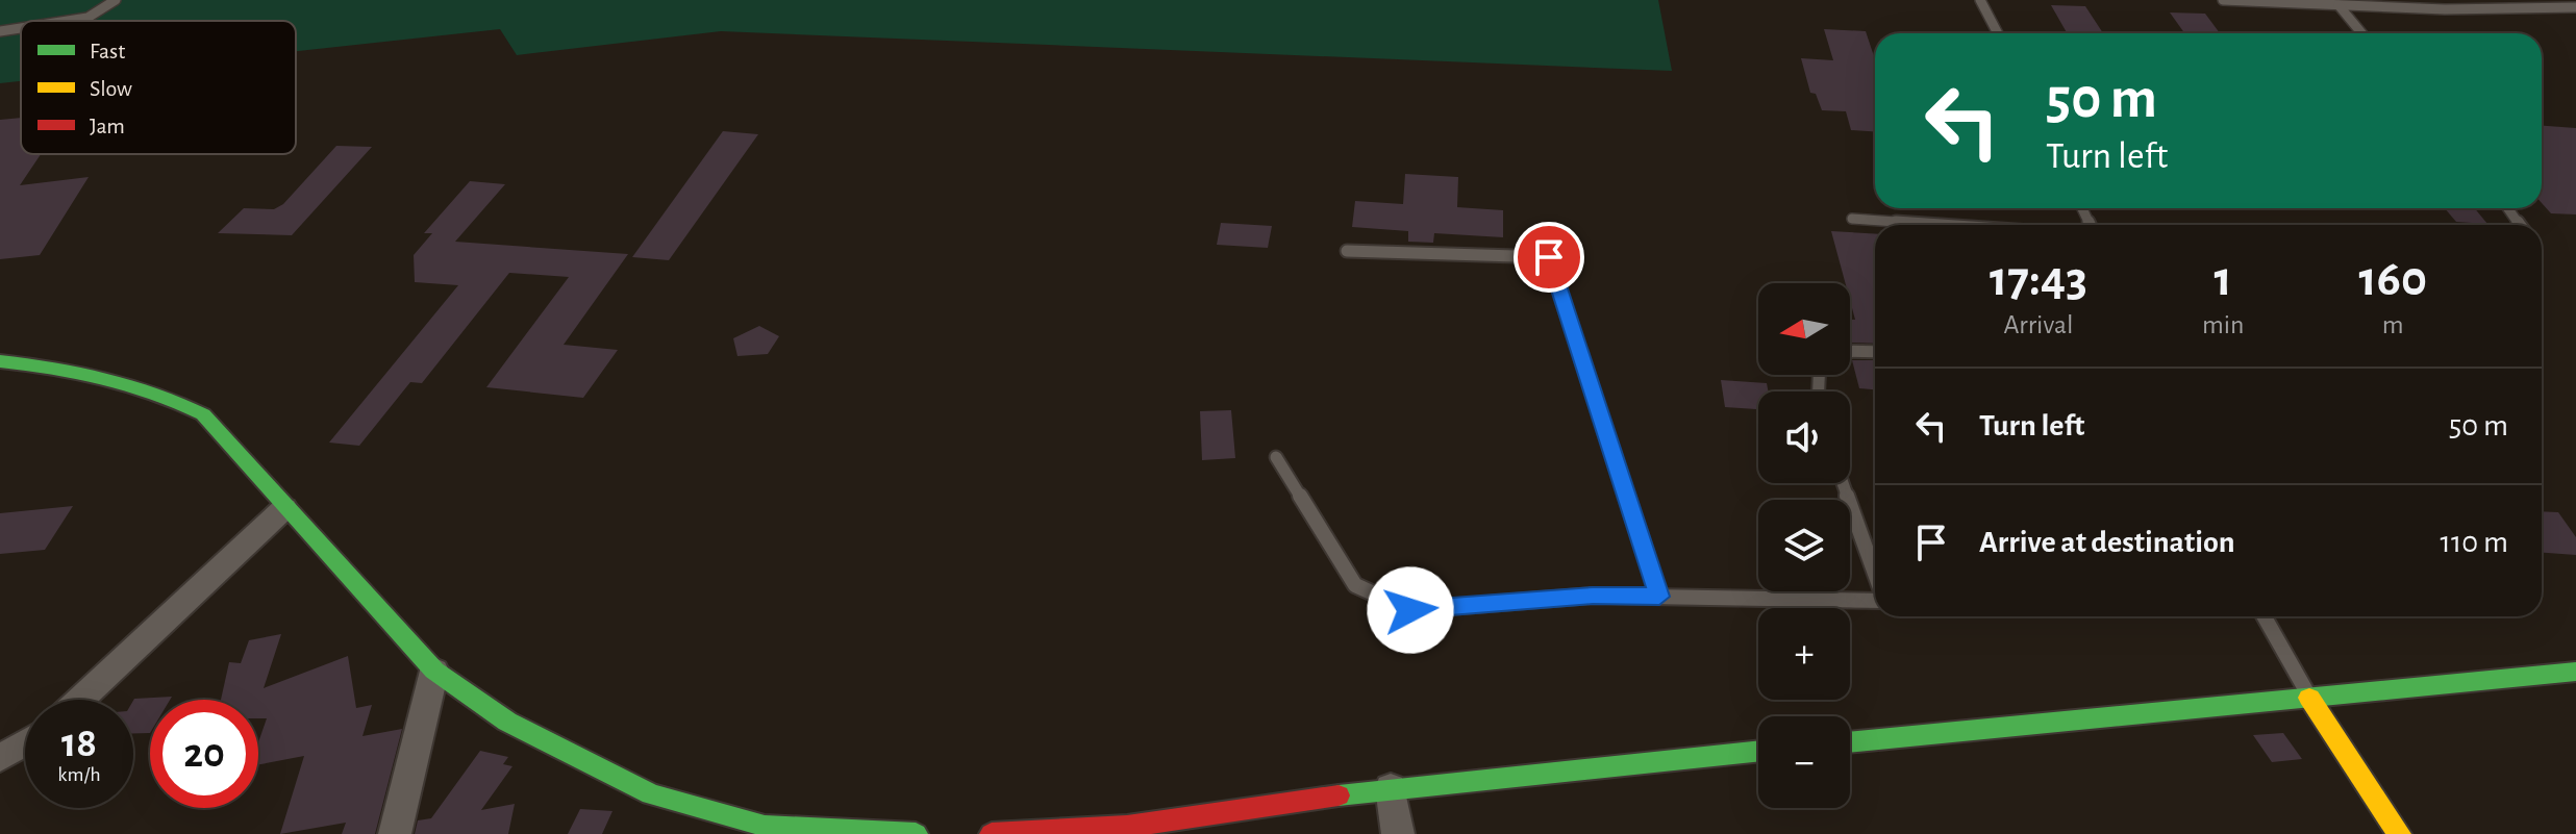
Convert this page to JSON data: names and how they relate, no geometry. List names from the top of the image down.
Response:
{
  "legend": ["Fast", "Slow", "Jam"],
  "north": "left",
  "page": {
    "turn": ["50 m", "Turn left"],
    "eta": [
      "17:43",
      "Arrival",
      "1",
      "min",
      "160",
      "m"
    ],
    "map_buttons": ["+", "−"],
    "list": [
      {
        "name": "Turn left",
        "value": "50 m"
      },
      {
        "name": "Arrive at destination",
        "value": "110 m"
      }
    ],
    "speed": "18 km/h",
    "limit": "20"
  }
}
